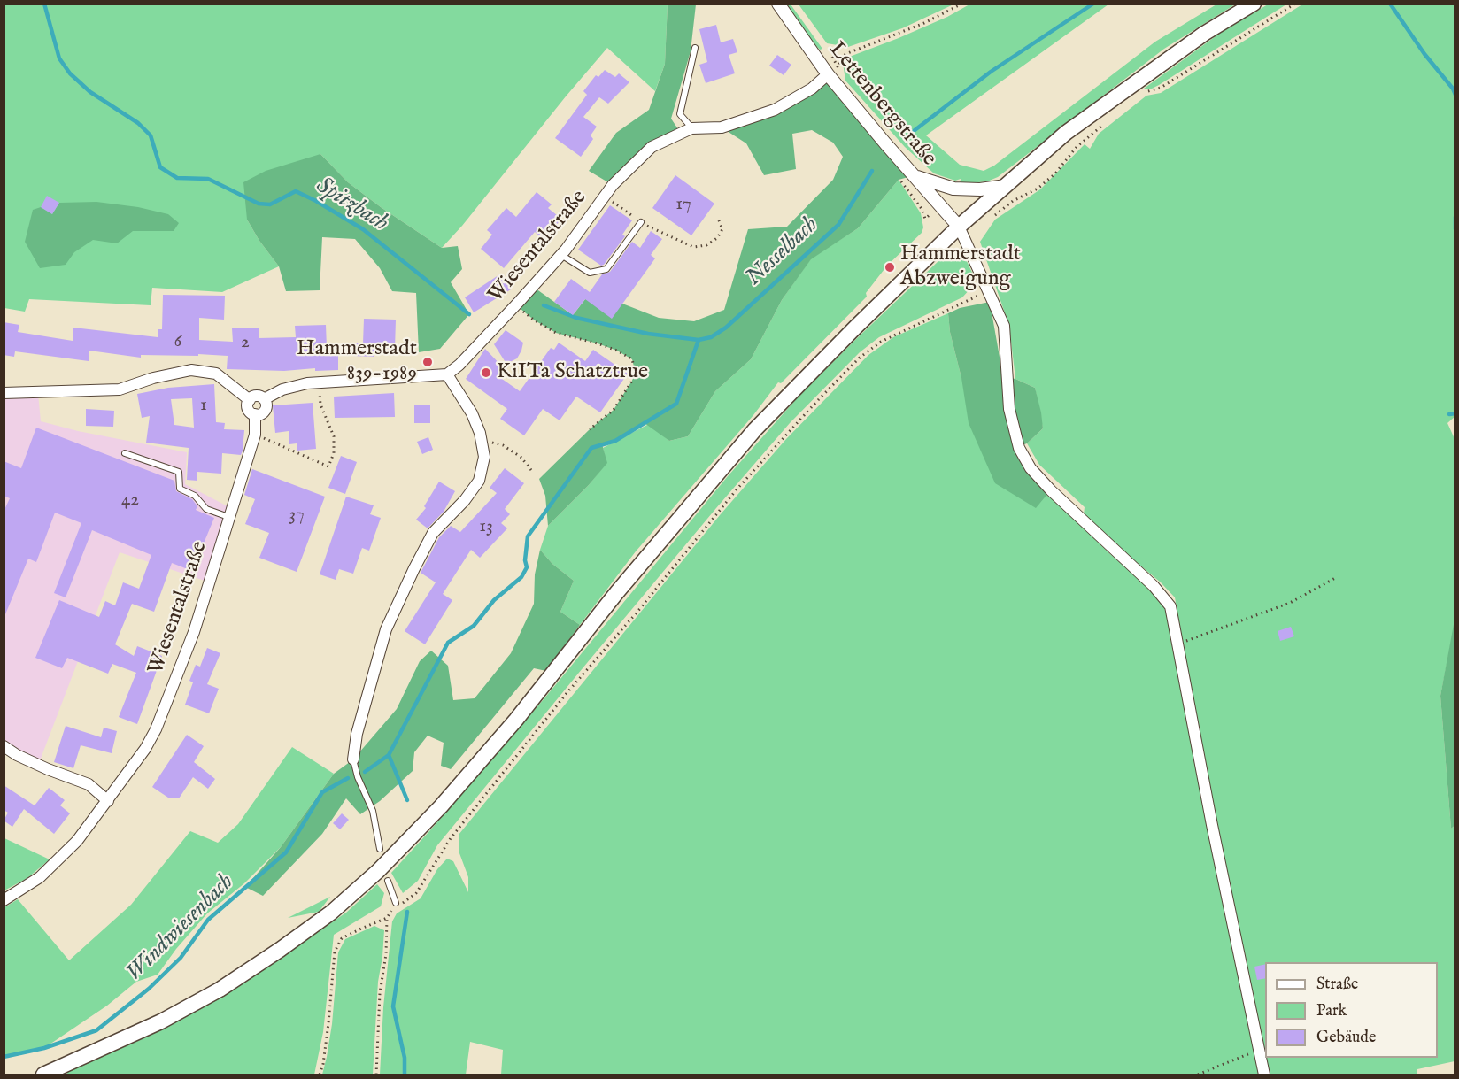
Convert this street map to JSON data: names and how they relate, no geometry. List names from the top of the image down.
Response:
{
  "streets": {
    "street": ["Lettenbergstraße", "Wiesentalstraße"]
  },
  "crossings": [
    ["Lettenbergstraße", "Wiesentalstraße"]
  ],
  "water": ["Spitzbach", "Nesselbach", "Windwiesenbach"],
  "places": ["Hammerstadt Abzweigung", "Hammerstadt 839-1989", "KiITa Schatztrue"],
  "house_numbers": [
    "17",
    "6",
    "2",
    "1",
    "42",
    "37",
    "13"
  ],
  "legend": ["Straße", "Park", "Gebäude"]
}
